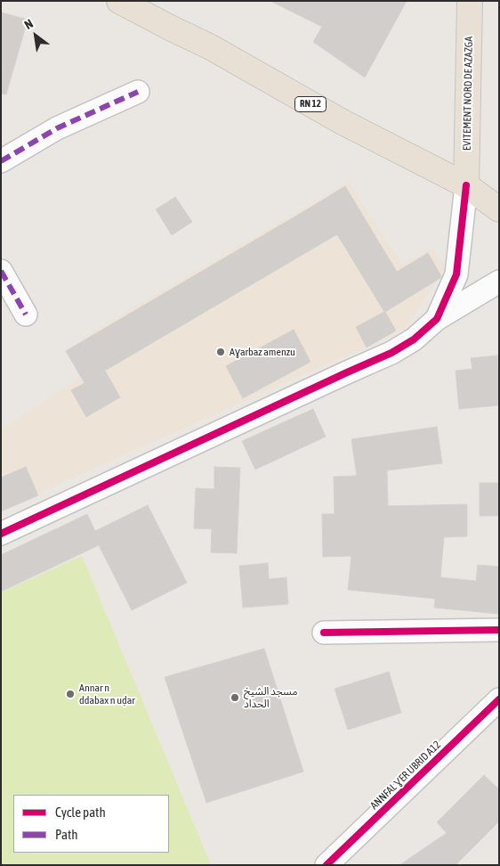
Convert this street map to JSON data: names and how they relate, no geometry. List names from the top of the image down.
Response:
{
  "streets": {
    "main road": ["EVITEMENT NORD DE AZAZGA", "RN 12"],
    "street": ["ANNFAL ƔER UBRID A12"]
  },
  "crossings": [
    ["EVITEMENT NORD DE AZAZGA", "RN 12"]
  ],
  "places": ["Aɣarbaz amenzu", "Annar n ddabax n uḍar", "مسجد الشيخ الحداد"],
  "legend": ["Cycle path", "Path"],
  "north": "top left"
}
